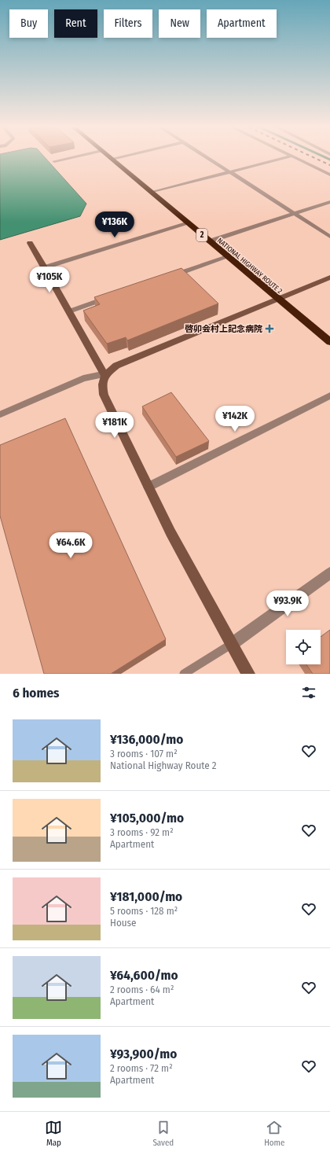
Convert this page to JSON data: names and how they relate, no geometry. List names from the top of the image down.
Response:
{
  "streets": {
    "highway": ["2", "NATIONAL HIGHWAY ROUTE 2"]
  },
  "places": {
    "health": ["啓卯会村上記念病院"]
  },
  "page": {
    "chip": [
      "Buy",
      "Rent",
      "Filters",
      "New",
      "Apartment"
    ],
    "price": [
      "¥136K",
      "¥105K",
      "¥142K",
      "¥181K",
      "¥64.6K",
      "¥93.9K"
    ],
    "heading": "6 homes",
    "list": [
      {
        "name": "¥136,000/mo",
        "note": "3 rooms · 107 m² · National Highway Route 2"
      },
      {
        "name": "¥105,000/mo",
        "note": "3 rooms · 92 m² · Apartment"
      },
      {
        "name": "¥181,000/mo",
        "note": "5 rooms · 128 m² · House"
      },
      {
        "name": "¥64,600/mo",
        "note": "2 rooms · 64 m² · Apartment"
      },
      {
        "name": "¥93,900/mo",
        "note": "2 rooms · 72 m² · Apartment"
      }
    ],
    "tabs": ["Map", "Saved", "Home"]
  }
}
